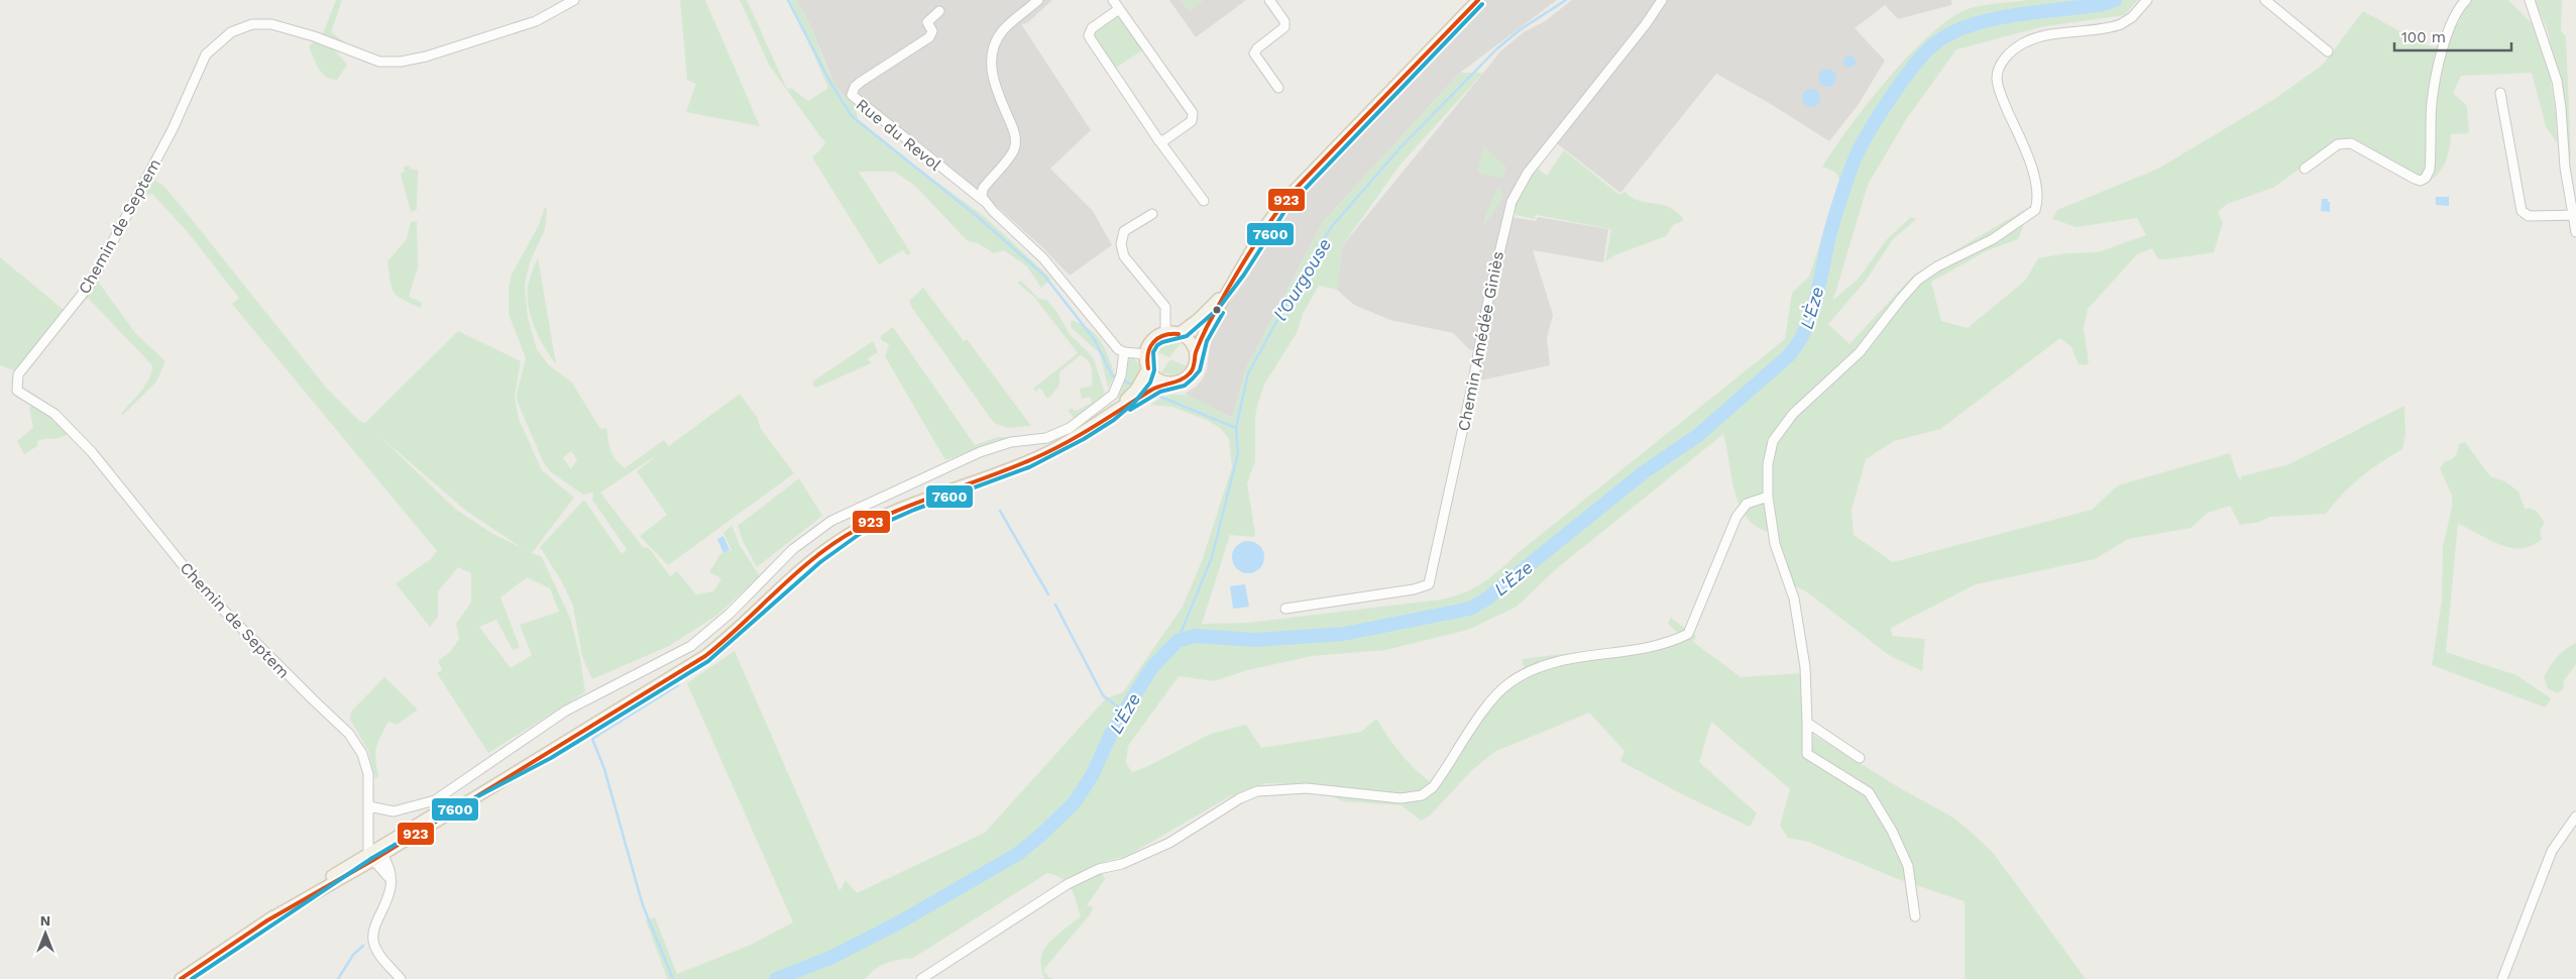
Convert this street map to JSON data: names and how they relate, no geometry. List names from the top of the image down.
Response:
{
  "streets": {
    "street": ["Rue du Revol", "Chemin de Septem", "Chemin Amédée Giniès"]
  },
  "water": ["l'Ourgouse", "L'Èze"],
  "lines": ["transit line 923", "transit line 7600"],
  "scale_bar": "100 m",
  "north": "top"
}
